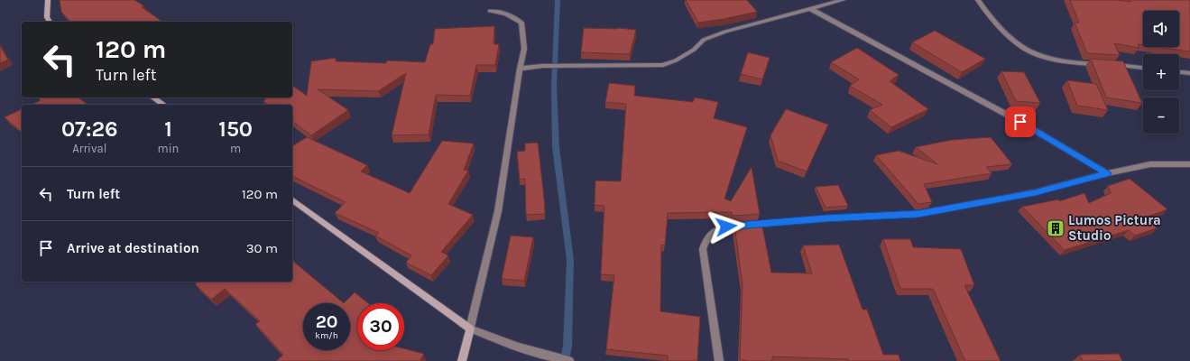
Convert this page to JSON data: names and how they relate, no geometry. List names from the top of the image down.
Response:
{
  "places": {
    "building": ["Lumos Pictura Studio"]
  },
  "page": {
    "map_buttons": ["+", "−"],
    "turn": ["120 m", "Turn left"],
    "eta": [
      "07:26",
      "Arrival",
      "1",
      "min",
      "150",
      "m"
    ],
    "list": [
      {
        "name": "Turn left",
        "value": "120 m"
      },
      {
        "name": "Arrive at destination",
        "value": "30 m"
      }
    ],
    "speed": "20 km/h",
    "limit": "30"
  }
}
